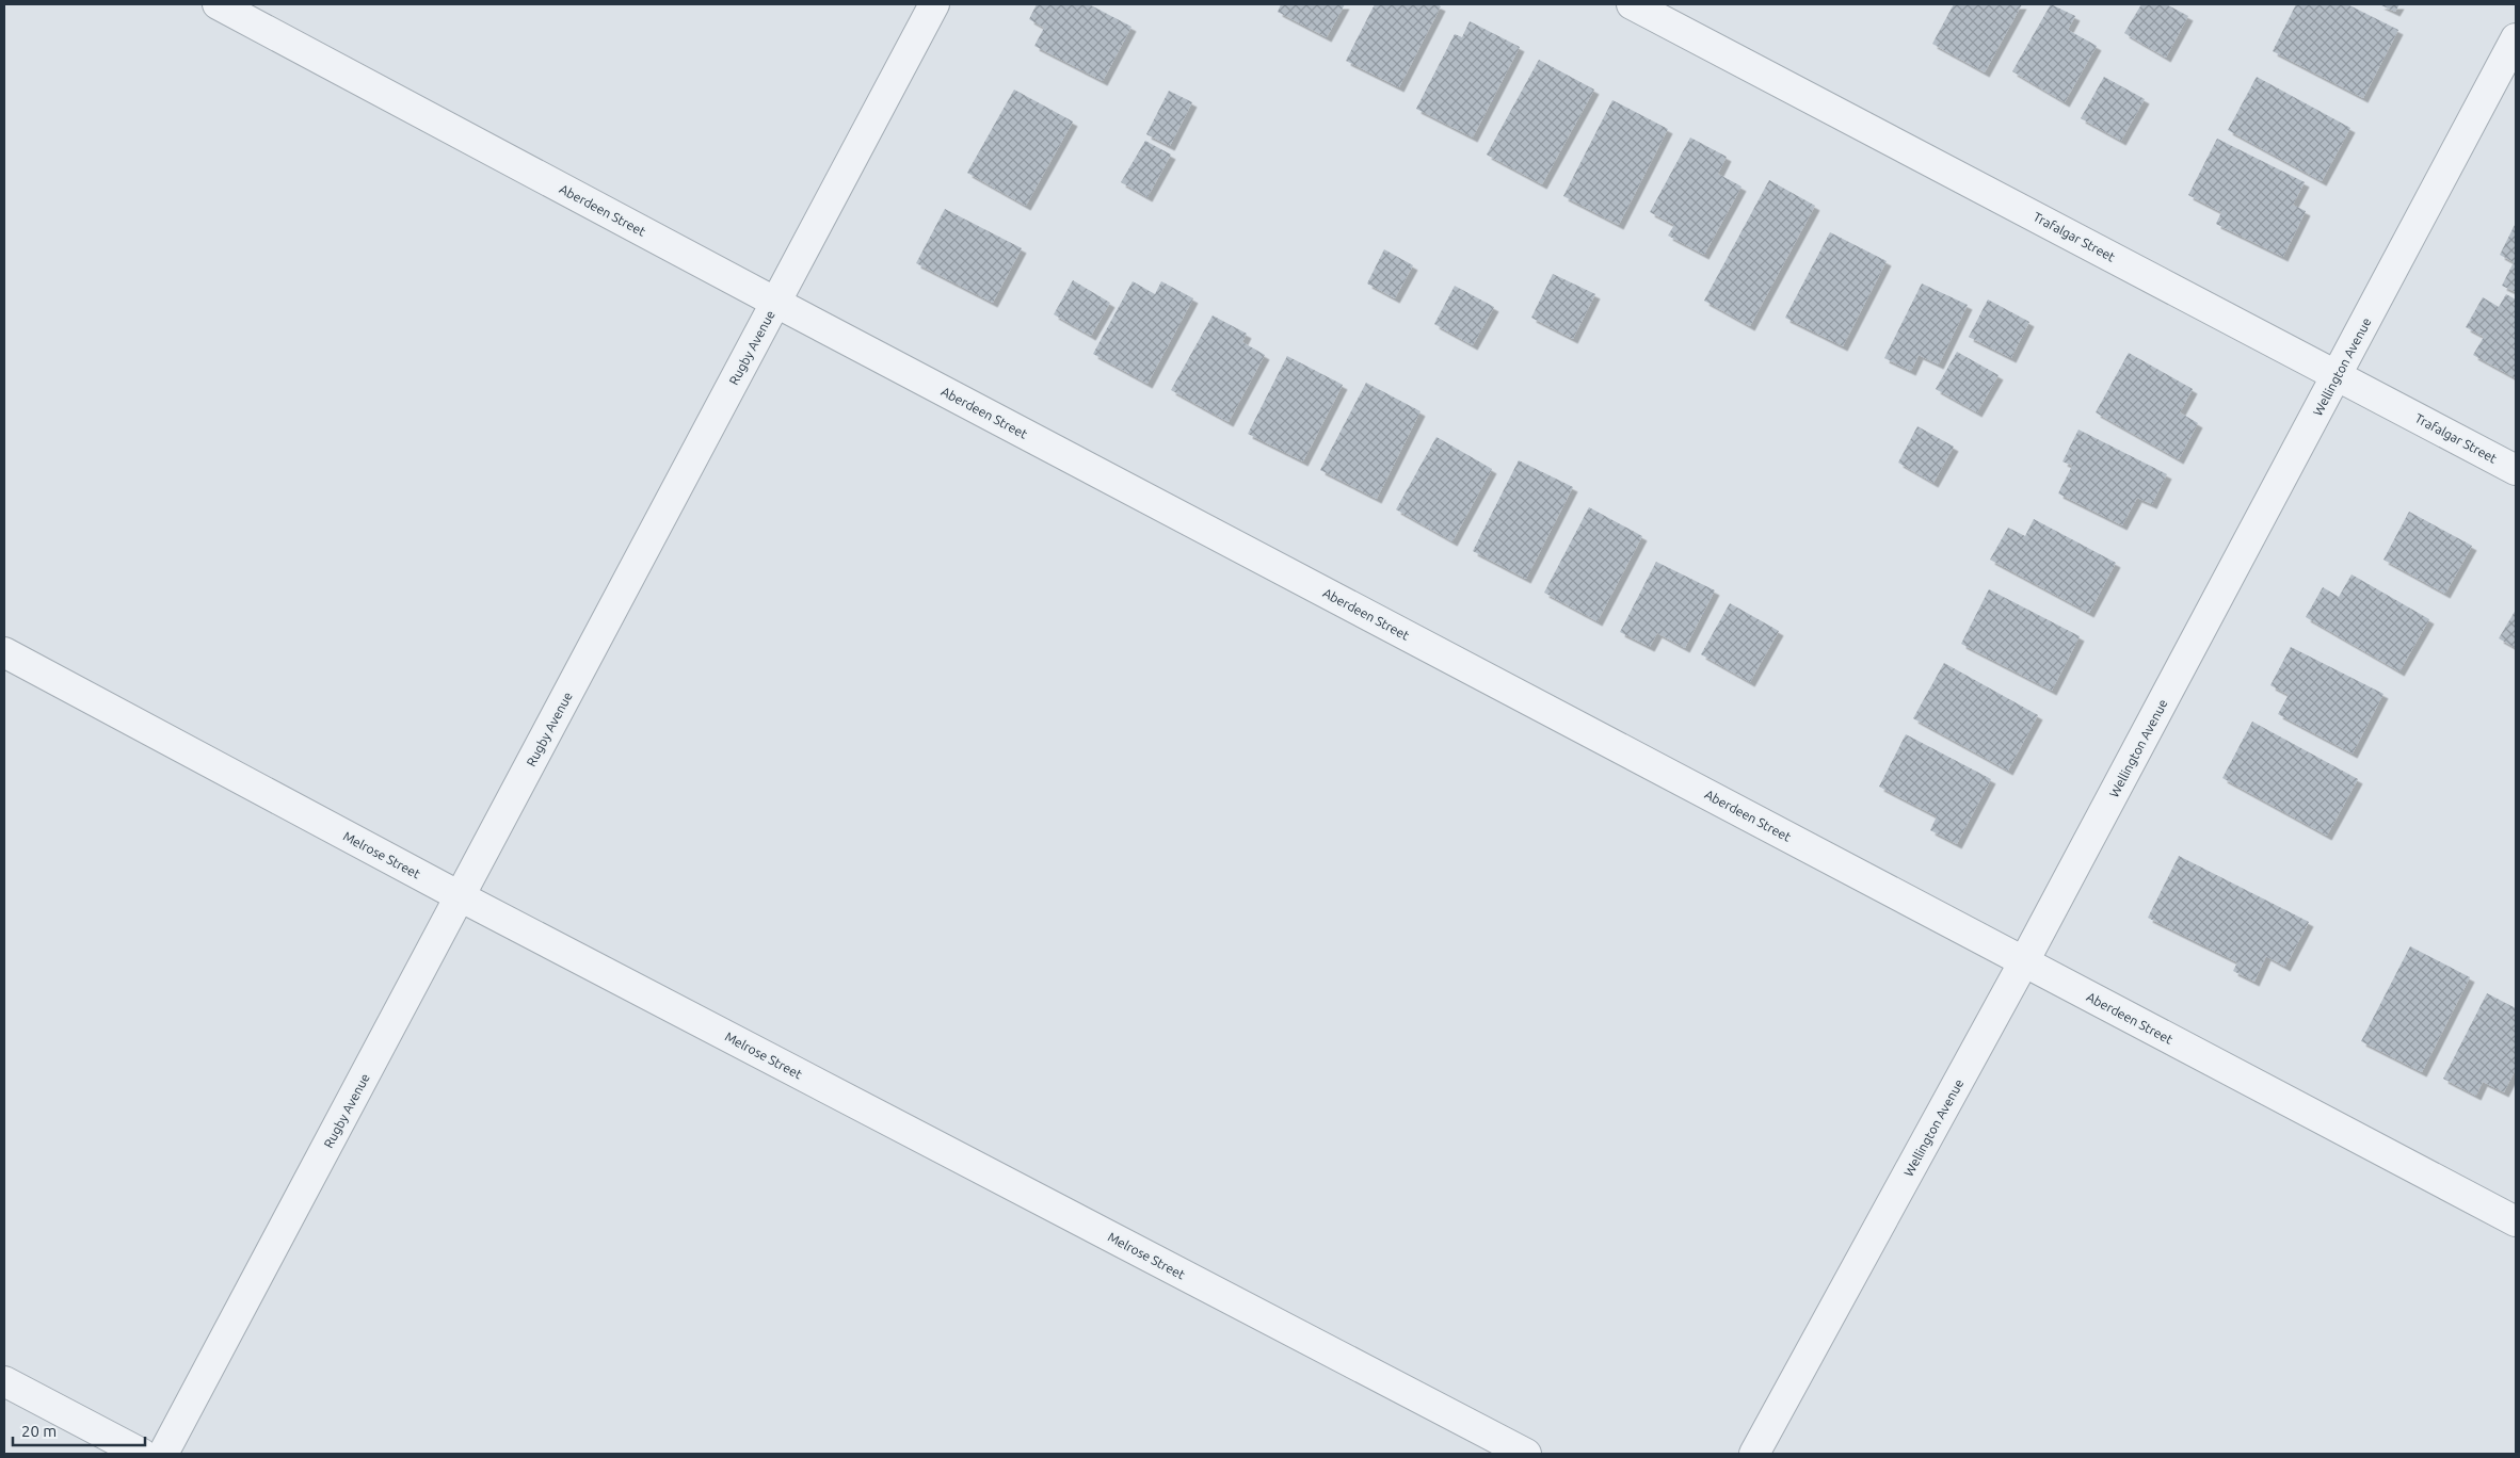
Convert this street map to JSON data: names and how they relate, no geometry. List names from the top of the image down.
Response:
{
  "streets": {
    "street": [
      "Aberdeen Street",
      "Trafalgar Street",
      "Rugby Avenue",
      "Wellington Avenue",
      "Melrose Street"
    ]
  },
  "crossings": [
    ["Aberdeen Street", "Rugby Avenue"],
    ["Aberdeen Street", "Wellington Avenue"],
    ["Trafalgar Street", "Wellington Avenue"],
    ["Rugby Avenue", "Melrose Street"]
  ],
  "scale_bar": "20 m"
}
